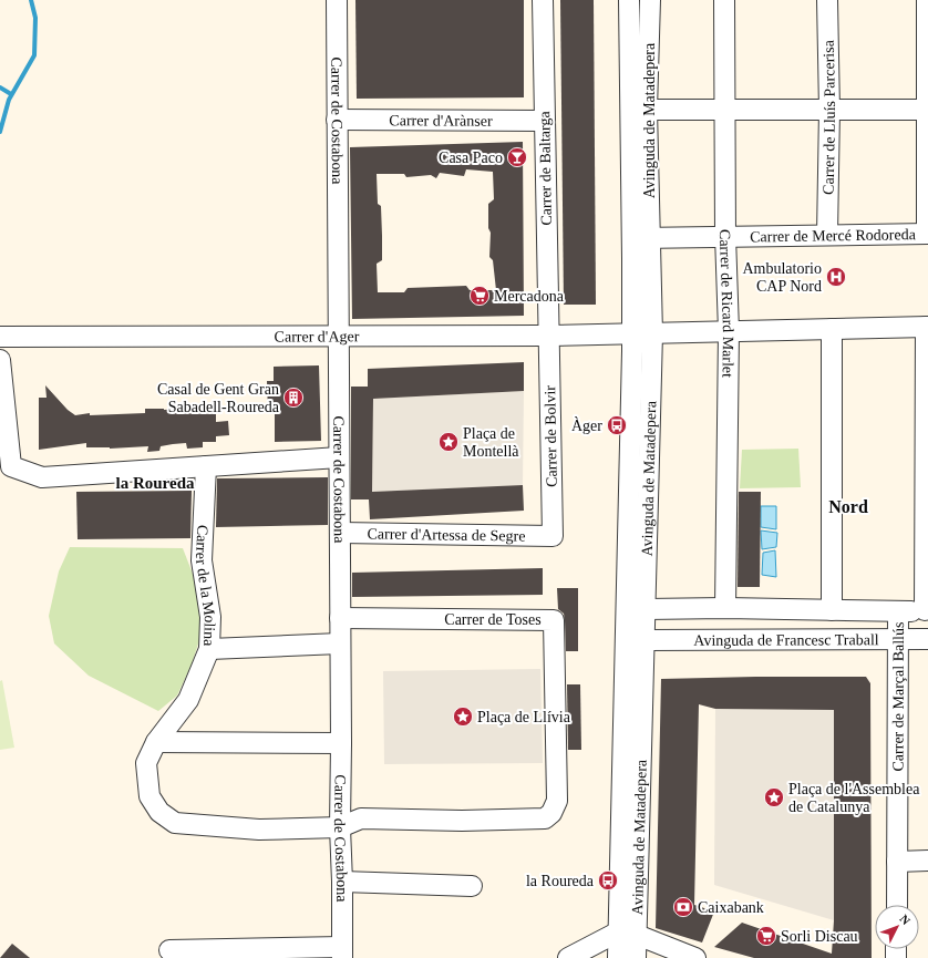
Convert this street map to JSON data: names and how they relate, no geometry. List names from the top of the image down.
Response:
{
  "streets": {
    "street": [
      "Carrer de Lluís Parcerisa",
      "Carrer de Costabona",
      "Carrer d'Arànser",
      "Avinguda de Matadepera",
      "Carrer de Baltarga",
      "Carrer de Mercé Rodoreda",
      "Carrer de Ricard Marlet",
      "Carrer d'Ager",
      "Carrer de Bolvir",
      "Carrer d'Artessa de Segre",
      "Carrer de la Molina",
      "Carrer de Toses",
      "Avinguda de Francesc Traball",
      "Carrer de Marçal Ballús"
    ]
  },
  "crossings": [
    ["Carrer de Lluís Parcerisa", "Carrer de Mercé Rodoreda"],
    ["Carrer de Costabona", "Carrer d'Arànser"],
    ["Carrer de Costabona", "Carrer d'Ager"],
    ["Carrer de Costabona", "Carrer d'Artessa de Segre"],
    ["Carrer de Costabona", "Carrer de la Molina"],
    ["Carrer de Costabona", "Carrer de Toses"],
    ["Carrer d'Arànser", "Carrer de Baltarga"],
    ["Avinguda de Matadepera", "Carrer de Mercé Rodoreda"],
    ["Avinguda de Matadepera", "Carrer d'Ager"],
    ["Avinguda de Matadepera", "Avinguda de Francesc Traball"],
    ["Carrer de Baltarga", "Carrer d'Ager"],
    ["Carrer de Baltarga", "Carrer de Bolvir"],
    ["Carrer de Mercé Rodoreda", "Carrer de Ricard Marlet"],
    ["Carrer de Ricard Marlet", "Avinguda de Francesc Traball"],
    ["Carrer d'Ager", "Carrer de Bolvir"],
    ["Carrer de Bolvir", "Carrer d'Artessa de Segre"],
    ["Carrer de la Molina", "Carrer de Toses"],
    ["Avinguda de Francesc Traball", "Carrer de Marçal Ballús"]
  ],
  "districts": ["la Roureda", "Nord"],
  "places": {
    "bar": ["Casa Paco"],
    "hospital": ["Ambulatorio CAP Nord"],
    "supermarket": ["Mercadona", "Sorli Discau"],
    "building": ["Casal de Gent Gran Sabadell-Roureda"],
    "bus stop": ["Àger", "la Roureda"],
    "place": ["Plaça de Montellà", "Plaça de Llívia", "Plaça de l'Assemblea de Catalunya"],
    "bank": ["Caixabank"]
  },
  "north": "top right"
}
